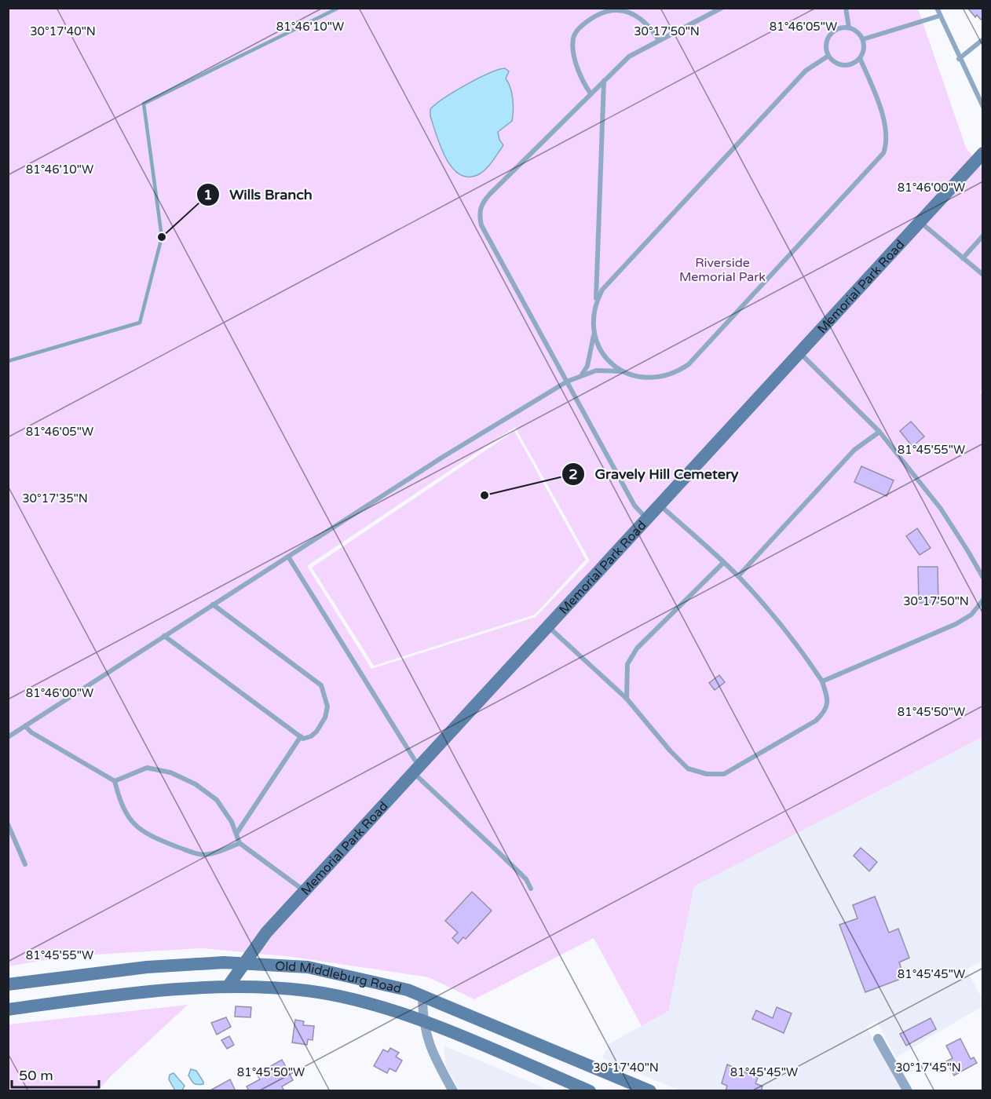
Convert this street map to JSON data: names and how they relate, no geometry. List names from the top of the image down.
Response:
{
  "streets": {
    "main road": ["Memorial Park Road", "Old Middleburg Road"]
  },
  "crossings": [
    ["Memorial Park Road", "Old Middleburg Road"]
  ],
  "parks": ["Riverside Memorial Park"],
  "places": ["Wills Branch", "Gravely Hill Cemetery"],
  "scale_bar": "50 m",
  "coordinates": [
    "81°46'10\"W",
    "81°46'05\"W",
    "30°17'40\"N",
    "30°17'50\"N",
    "81°46'00\"W",
    "81°45'55\"W",
    "30°17'35\"N",
    "81°45'50\"W",
    "81°45'45\"W",
    "30°17'45\"N"
  ]
}
